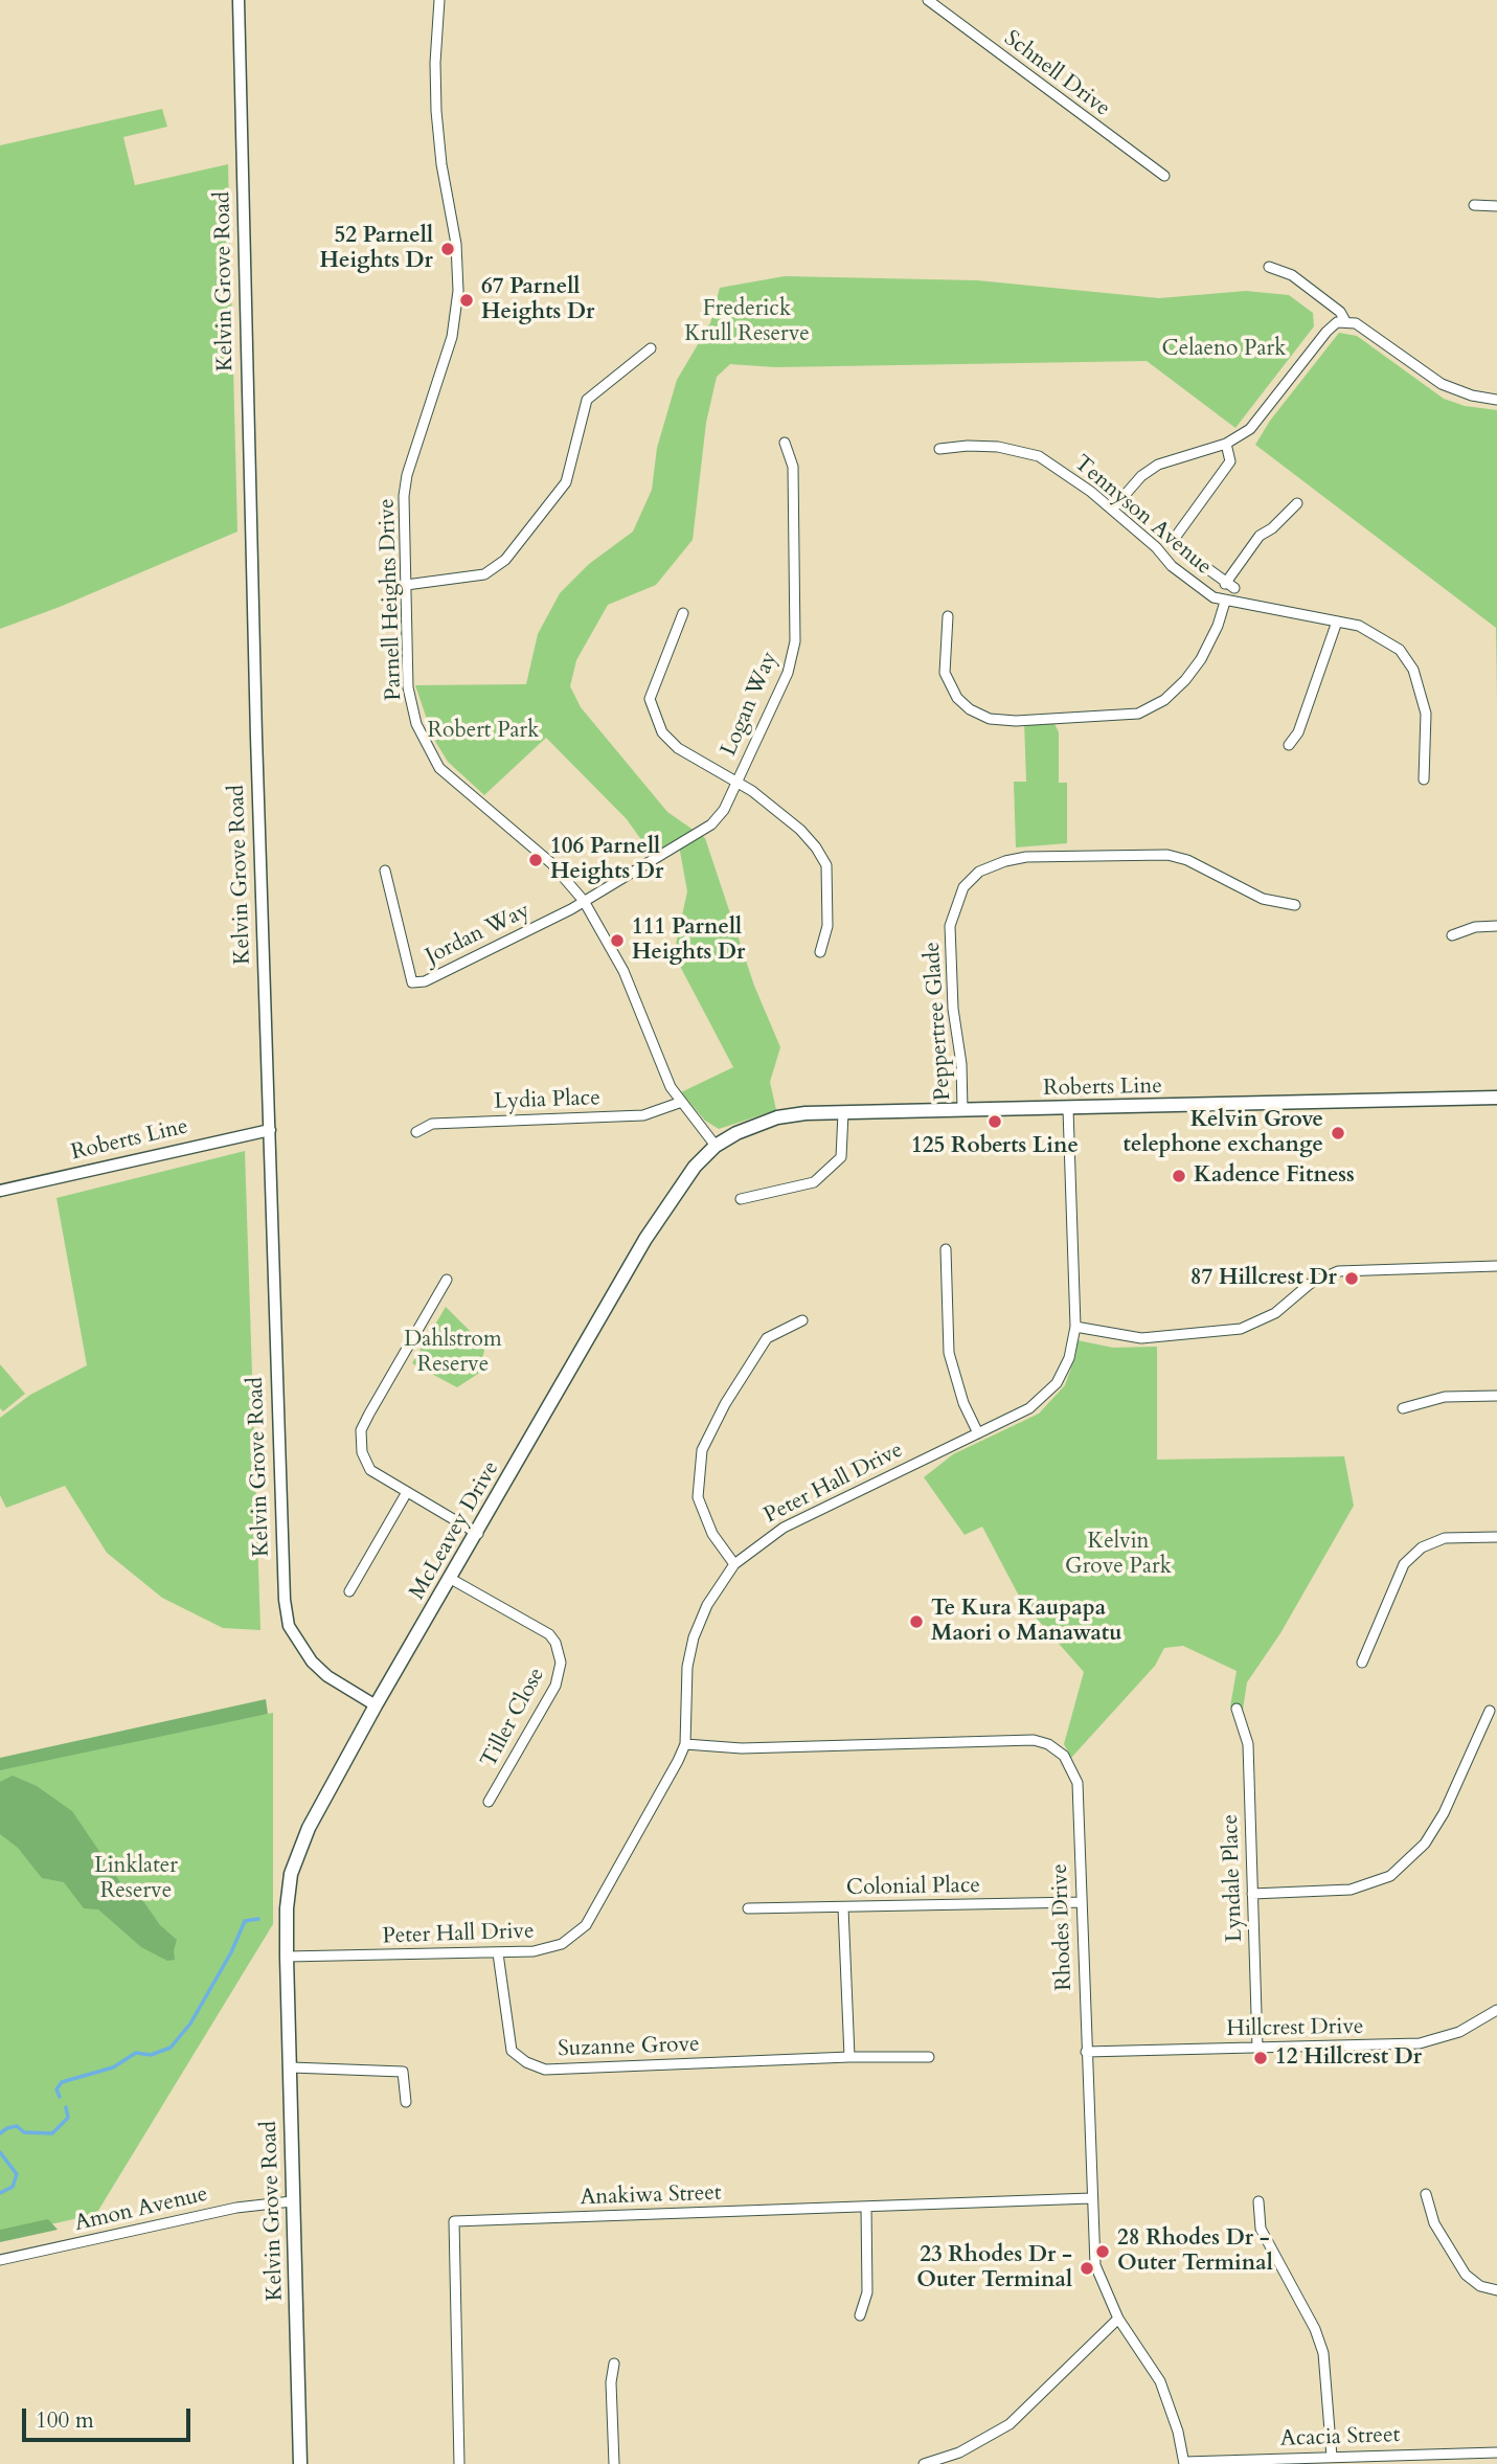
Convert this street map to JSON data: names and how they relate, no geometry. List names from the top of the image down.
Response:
{
  "streets": {
    "main road": ["Kelvin Grove Road", "Roberts Line", "McLeavey Drive"],
    "street": [
      "Schnell Drive",
      "Tennyson Avenue",
      "Parnell Heights Drive",
      "Logan Way",
      "Jordan Way",
      "Peppertree Glade",
      "Lydia Place",
      "Peter Hall Drive",
      "Tiller Close",
      "Lyndale Place",
      "Colonial Place",
      "Rhodes Drive",
      "Hillcrest Drive",
      "Suzanne Grove",
      "Anakiwa Street",
      "Amon Avenue",
      "Acacia Street"
    ]
  },
  "crossings": [
    ["Kelvin Grove Road", "Roberts Line"],
    ["Kelvin Grove Road", "Peter Hall Drive"],
    ["Kelvin Grove Road", "McLeavey Drive"],
    ["Kelvin Grove Road", "Amon Avenue"],
    ["Parnell Heights Drive", "Logan Way"],
    ["Parnell Heights Drive", "Jordan Way"],
    ["Parnell Heights Drive", "Roberts Line"],
    ["Parnell Heights Drive", "Lydia Place"],
    ["Parnell Heights Drive", "McLeavey Drive"],
    ["Logan Way", "Jordan Way"],
    ["Peppertree Glade", "Roberts Line"],
    ["Roberts Line", "Peter Hall Drive"],
    ["Roberts Line", "McLeavey Drive"],
    ["Peter Hall Drive", "McLeavey Drive"],
    ["Peter Hall Drive", "Rhodes Drive"],
    ["Peter Hall Drive", "Suzanne Grove"],
    ["McLeavey Drive", "Tiller Close"],
    ["Lyndale Place", "Hillcrest Drive"],
    ["Colonial Place", "Rhodes Drive"],
    ["Rhodes Drive", "Hillcrest Drive"],
    ["Rhodes Drive", "Anakiwa Street"],
    ["Rhodes Drive", "Acacia Street"]
  ],
  "parks": [
    "Frederick Krull Reserve",
    "Celaeno Park",
    "Robert Park",
    "Dahlstrom Reserve",
    "Kelvin Grove Park",
    "Linklater Reserve"
  ],
  "places": [
    "52 Parnell Heights Dr",
    "67 Parnell Heights Dr",
    "106 Parnell Heights Dr",
    "111 Parnell Heights Dr",
    "125 Roberts Line",
    "Kelvin Grove telephone exchange",
    "Kadence Fitness",
    "87 Hillcrest Dr",
    "Te Kura Kaupapa Maori o Manawatu",
    "12 Hillcrest Dr",
    "28 Rhodes Dr - Outer Terminal",
    "23 Rhodes Dr - Outer Terminal"
  ],
  "scale_bar": "100 m"
}
